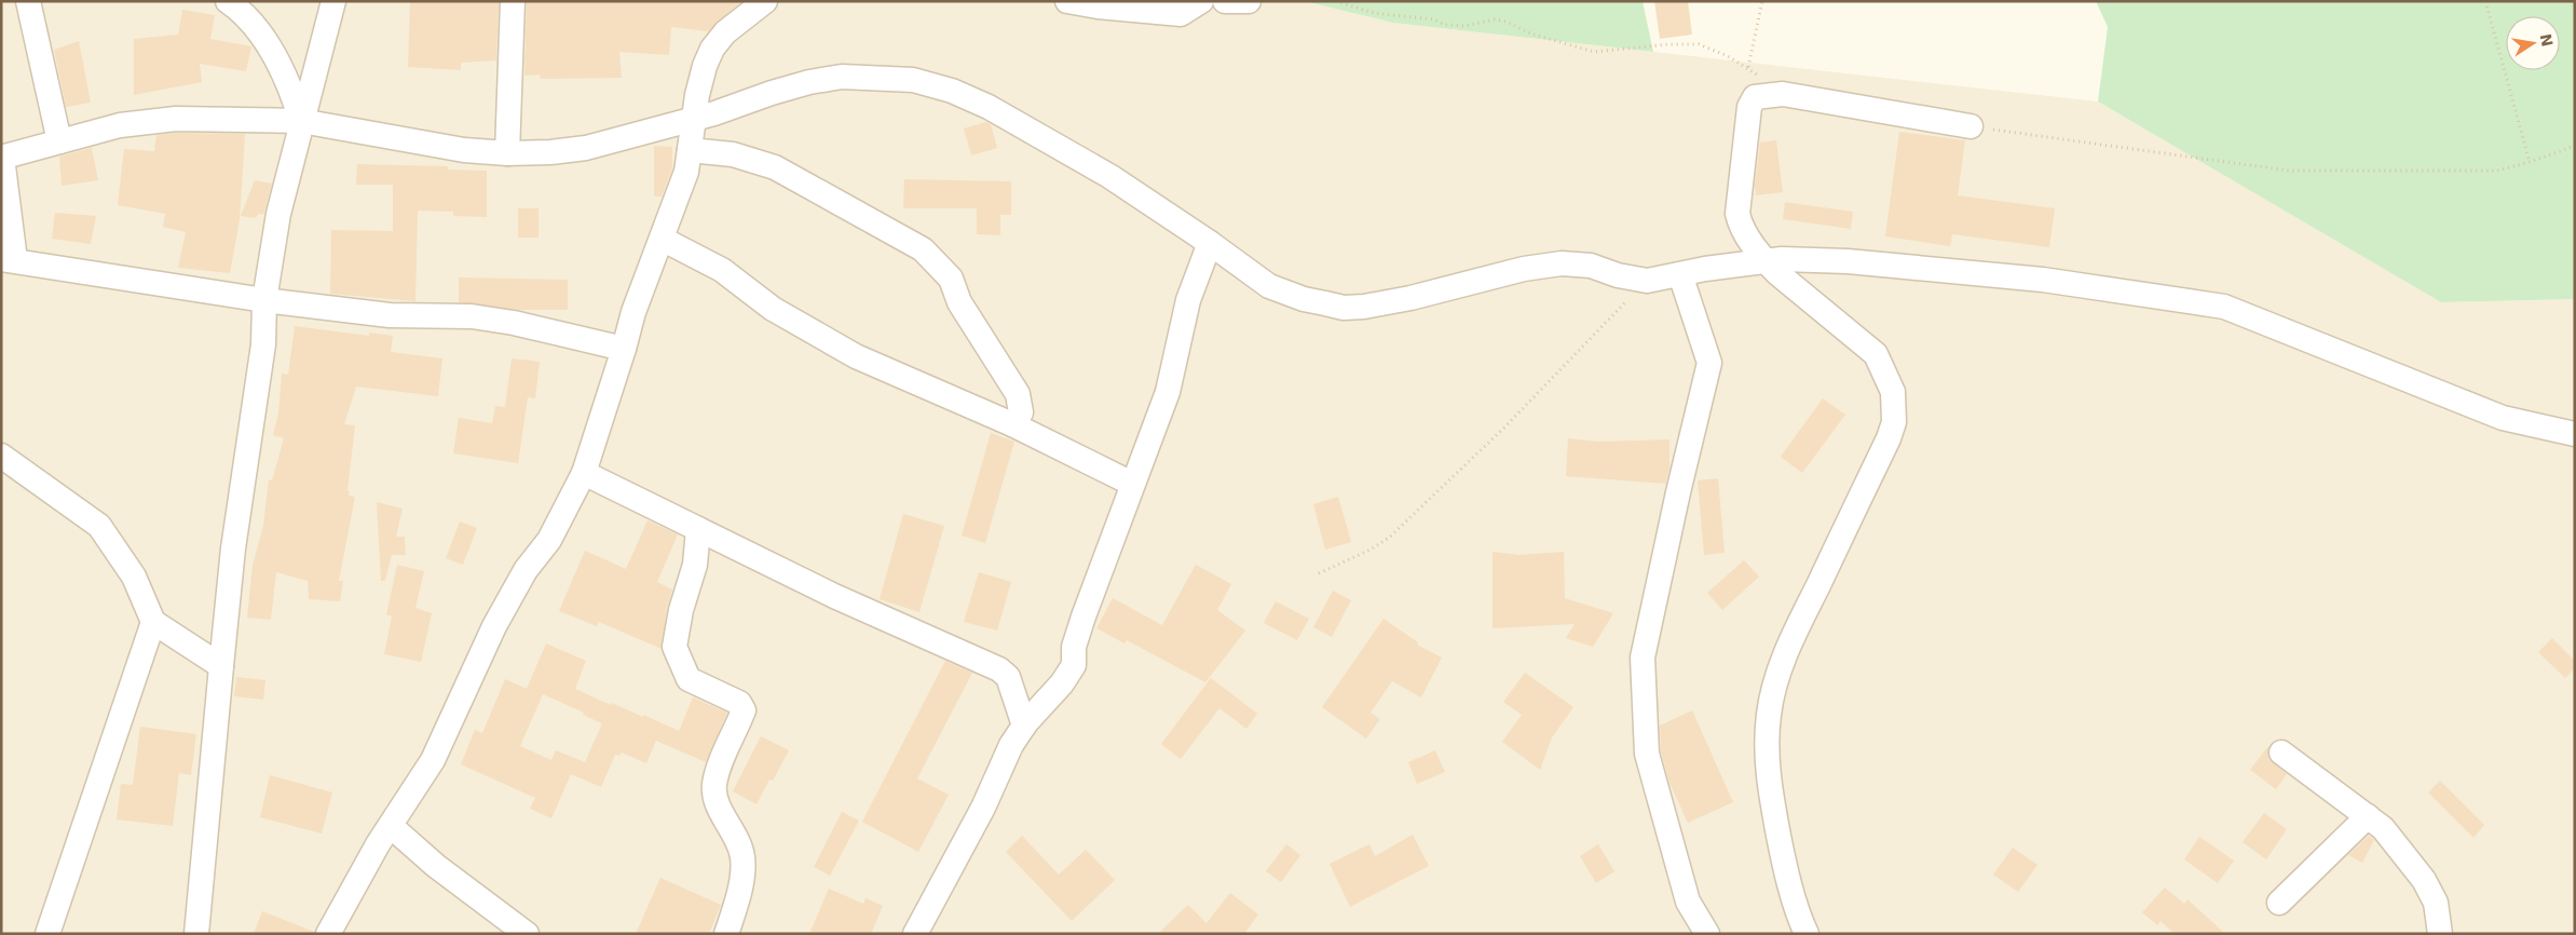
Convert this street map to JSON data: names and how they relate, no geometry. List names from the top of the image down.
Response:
{
  "north": "right"
}
